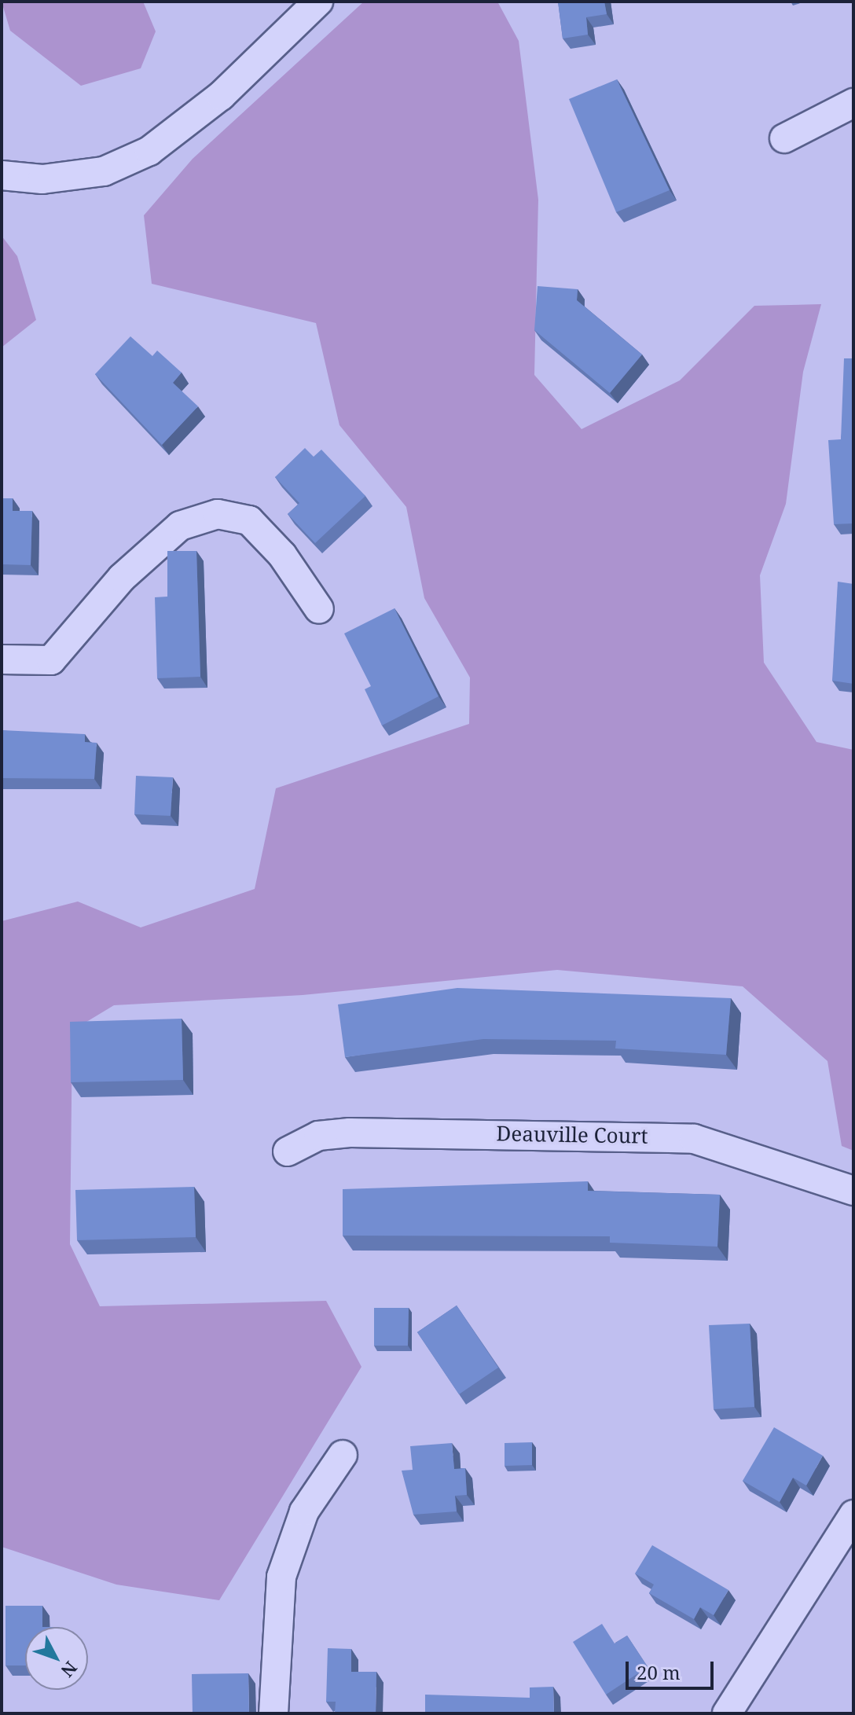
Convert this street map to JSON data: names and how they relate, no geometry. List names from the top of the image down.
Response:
{
  "streets": {
    "street": ["Deauville Court"]
  },
  "scale_bar": "20 m",
  "north": "bottom right"
}
